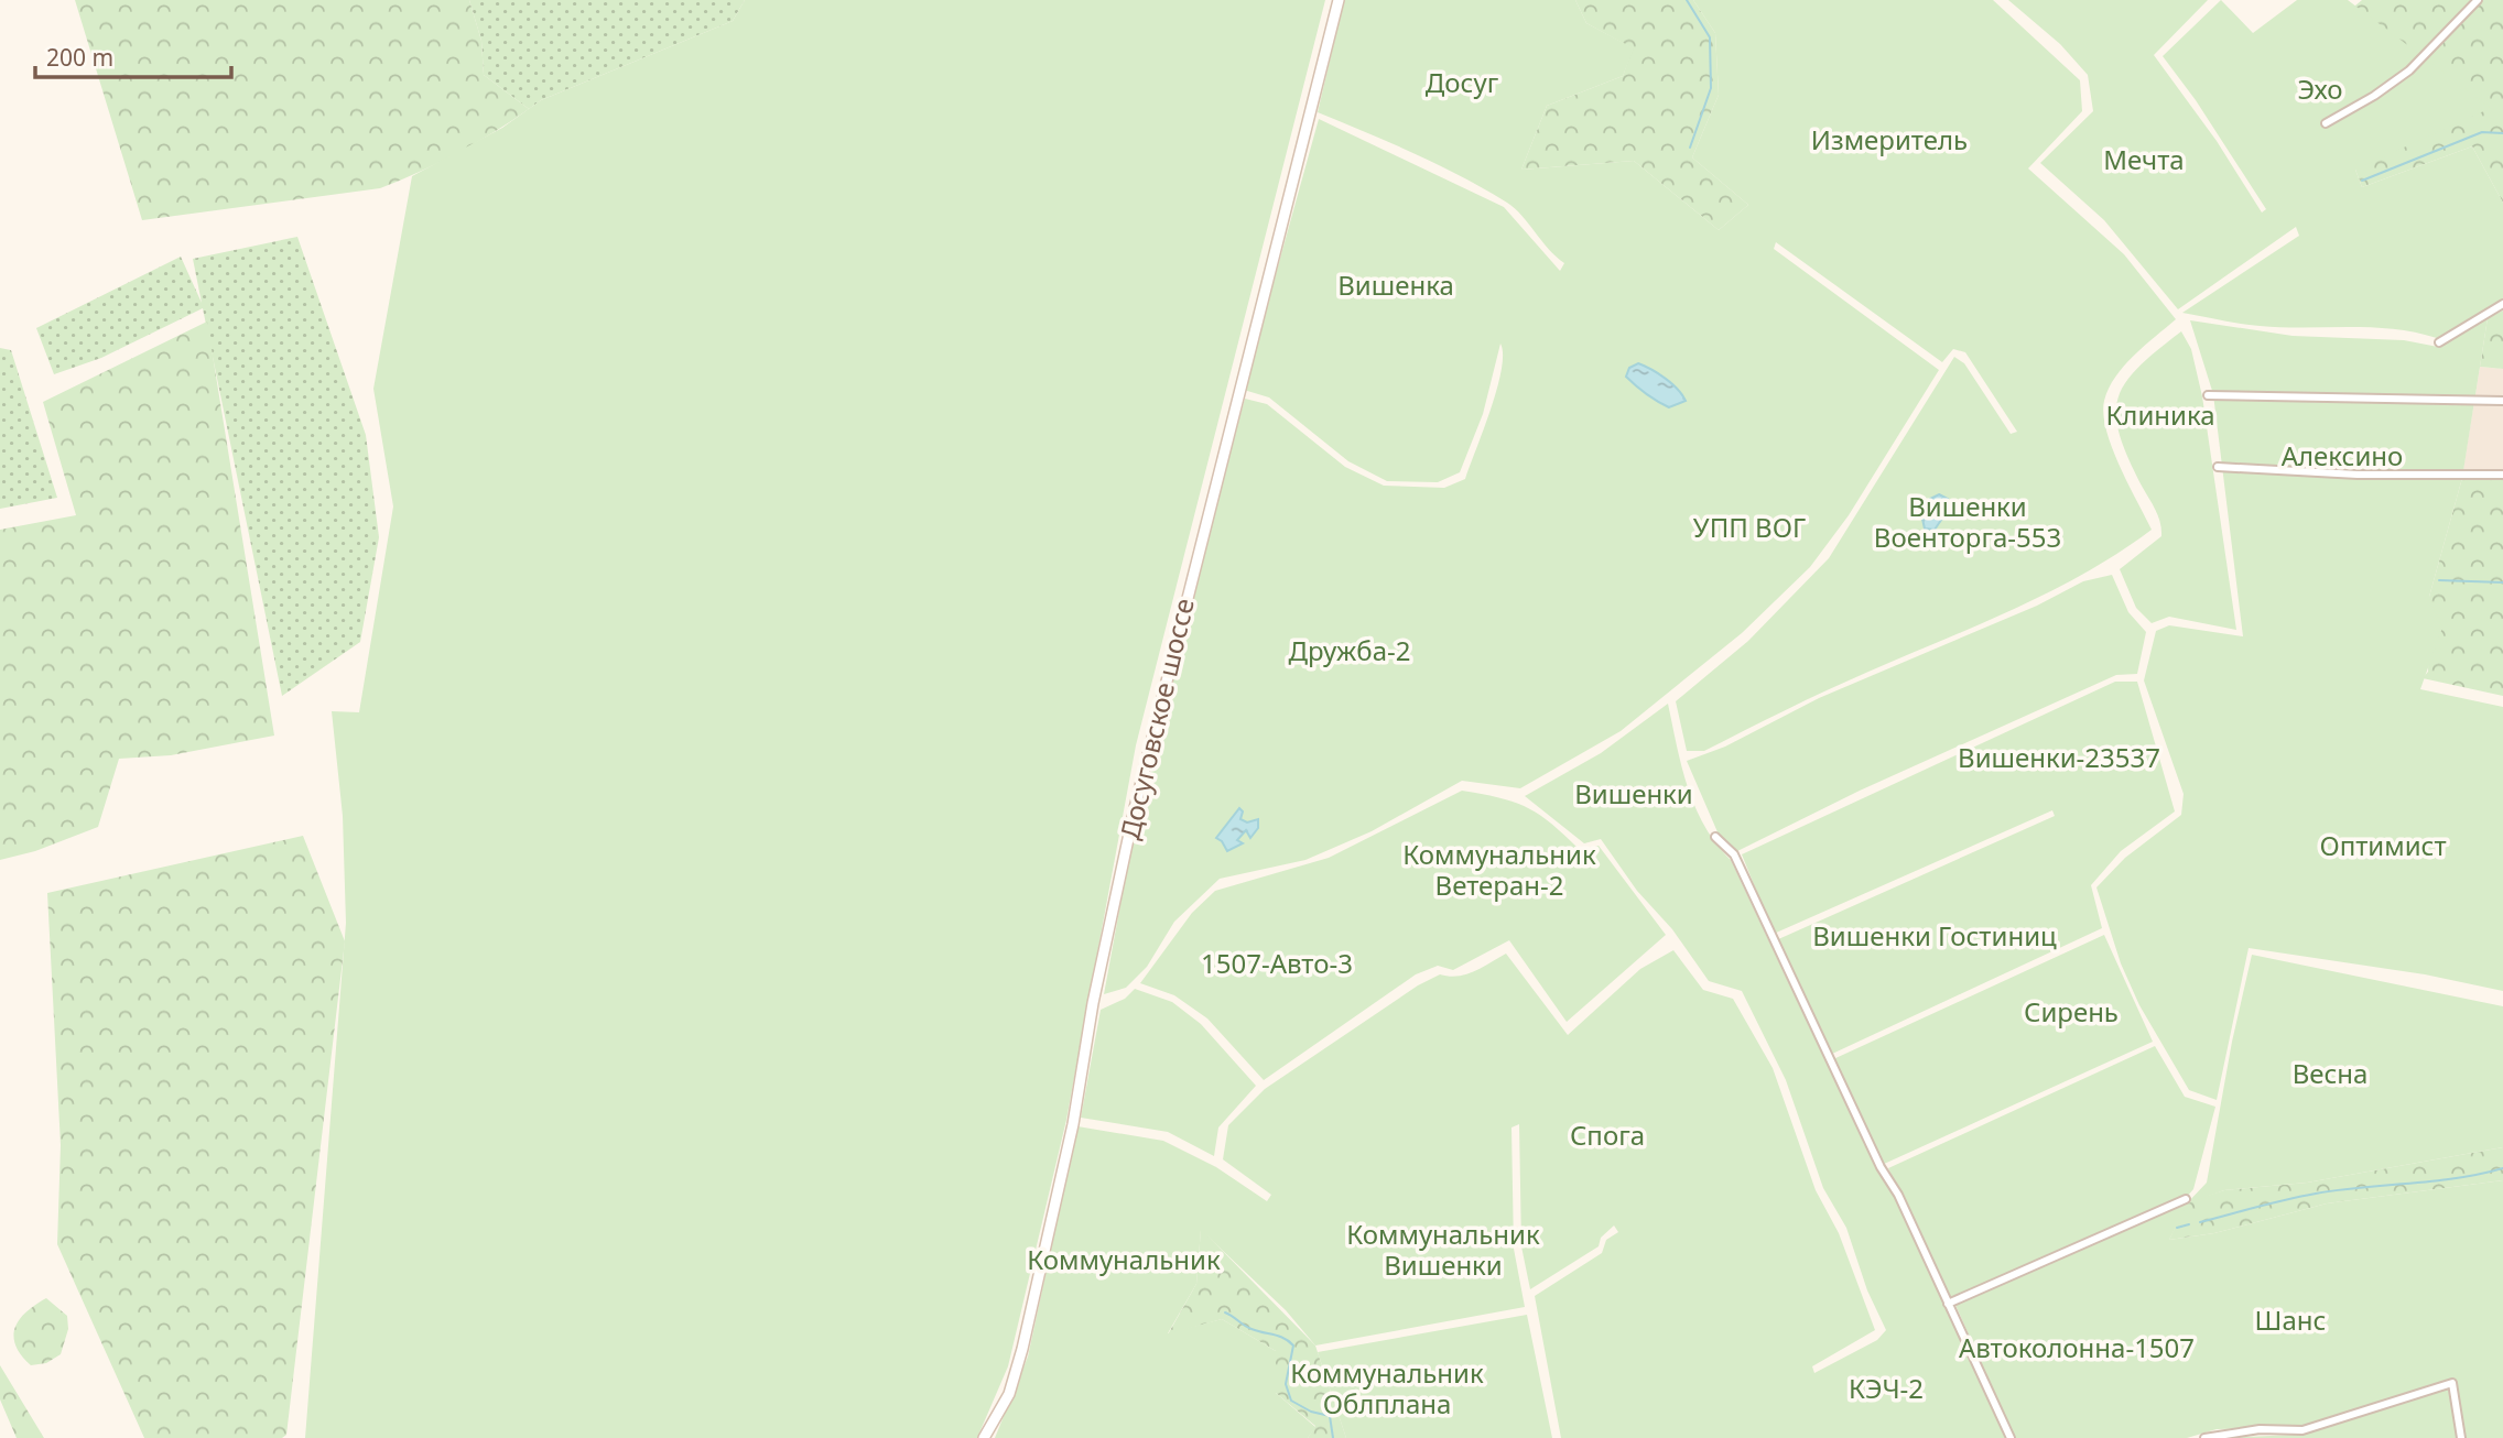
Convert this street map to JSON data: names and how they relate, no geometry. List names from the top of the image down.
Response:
{
  "streets": {
    "main road": ["Досуговское шоссе"]
  },
  "parks": [
    "Досуг",
    "Эхо",
    "Измеритель",
    "Мечта",
    "Вишенка",
    "Клиника",
    "Алексино",
    "Вишенки Военторга-553",
    "УПП ВОГ",
    "Дружба-2",
    "Вишенки-23537",
    "Вишенки",
    "Оптимист",
    "Коммунальник Ветеран-2",
    "Вишенки Гостиниц",
    "1507-Авто-3",
    "Сирень",
    "Весна",
    "Спога",
    "Коммунальник Вишенки",
    "Коммунальник",
    "Шанс",
    "Автоколонна-1507",
    "Коммунальник Облплана",
    "КЭЧ-2"
  ],
  "scale_bar": "200 m"
}
